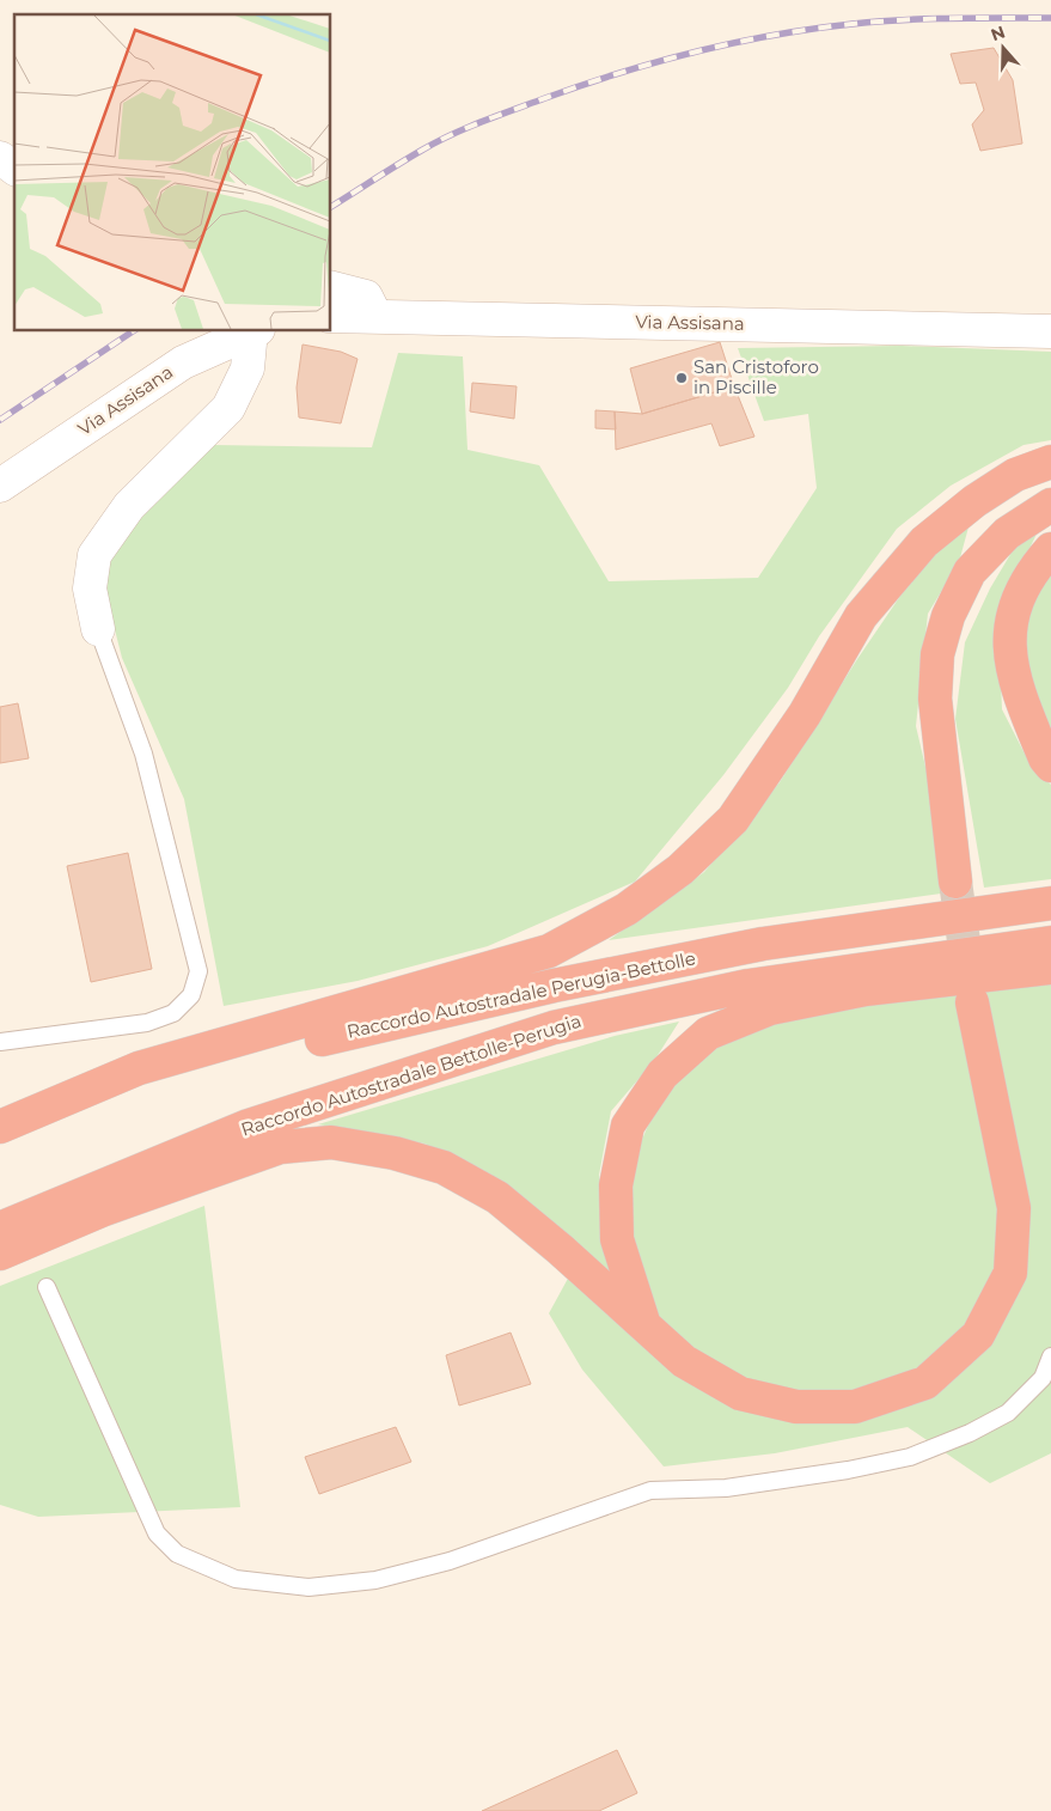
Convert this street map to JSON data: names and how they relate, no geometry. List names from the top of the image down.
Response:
{
  "streets": {
    "highway": ["Raccordo Autostradale Perugia-Bettolle", "Raccordo Autostradale Bettolle-Perugia"],
    "main road": ["Via Assisana"]
  },
  "places": ["San Cristoforo in Piscille"],
  "north": "top"
}
